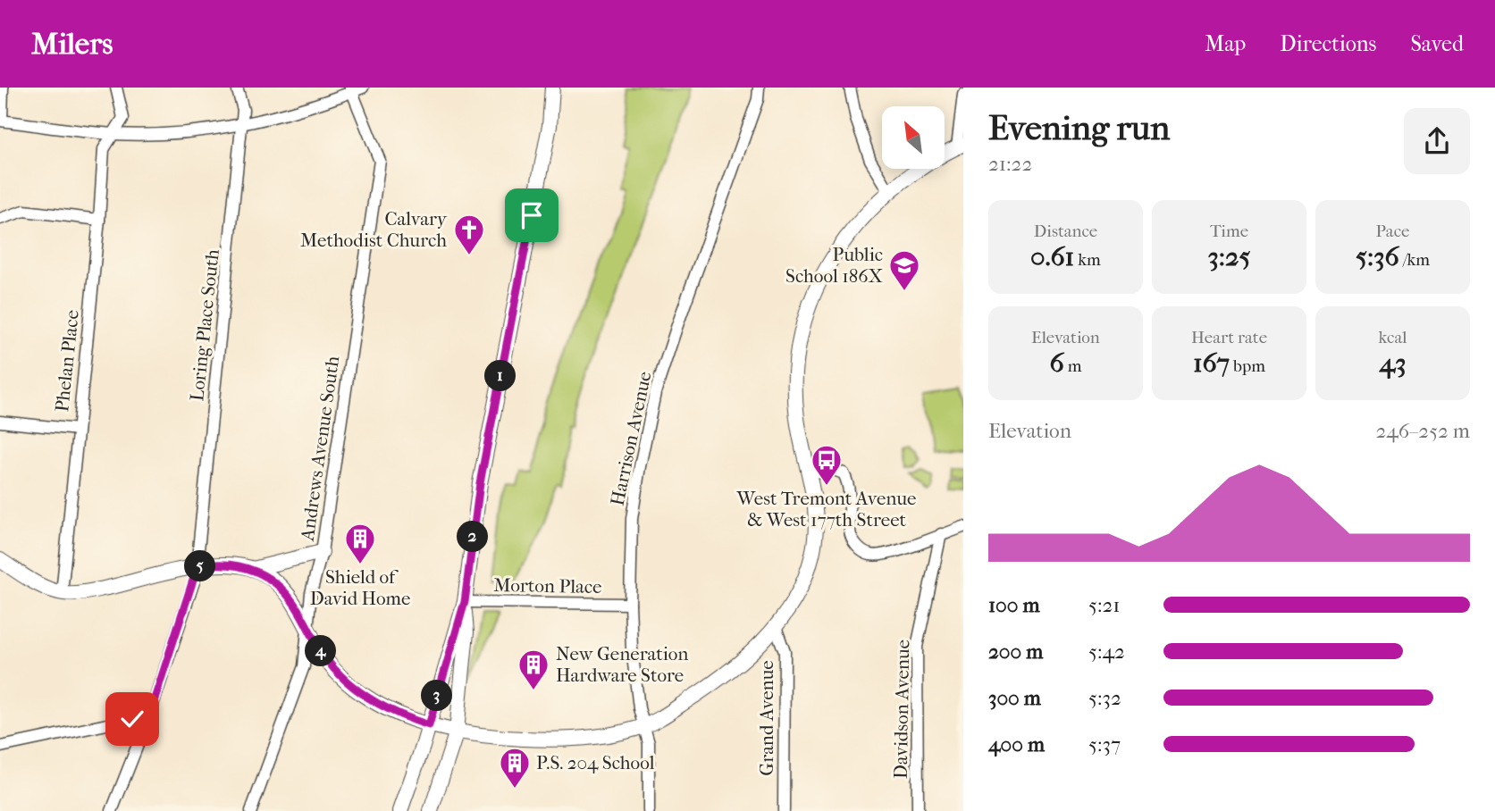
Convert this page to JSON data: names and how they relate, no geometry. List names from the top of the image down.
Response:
{
  "streets": {
    "street": [
      "Loring Place South",
      "Phelan Place",
      "Harrison Avenue",
      "Andrews Avenue South",
      "Morton Place",
      "Davidson Avenue",
      "Grand Avenue"
    ]
  },
  "crossings": [
    ["Harrison Avenue", "Morton Place"]
  ],
  "places": {
    "church": ["Calvary Methodist Church"],
    "school or university": ["Public School 186X"],
    "bus stop": ["West Tremont Avenue & West 177th Street"],
    "building": ["Shield of David Home", "New Generation Hardware Store", "P.S. 204 School"]
  },
  "north": "top left",
  "page": {
    "header": "Milers",
    "nav": ["Map", "Directions", "Saved"],
    "heading": ["Evening run", "21:22"],
    "stats": [
      ["Distance", "0.61 km"],
      ["Time", "3:25"],
      ["Pace", "5:36 /km"],
      ["Elevation", "6 m"],
      ["Heart rate", "167 bpm"],
      ["kcal", "43"]
    ],
    "pins": [
      "1",
      "2",
      "5",
      "4",
      "3"
    ],
    "chart": ["Elevation", "246–252 m"],
    "list": [
      {
        "name": "100 m",
        "note": "5:21"
      },
      {
        "name": "200 m",
        "note": "5:42"
      },
      {
        "name": "300 m",
        "note": "5:32"
      },
      {
        "name": "400 m",
        "note": "5:37"
      }
    ]
  }
}
